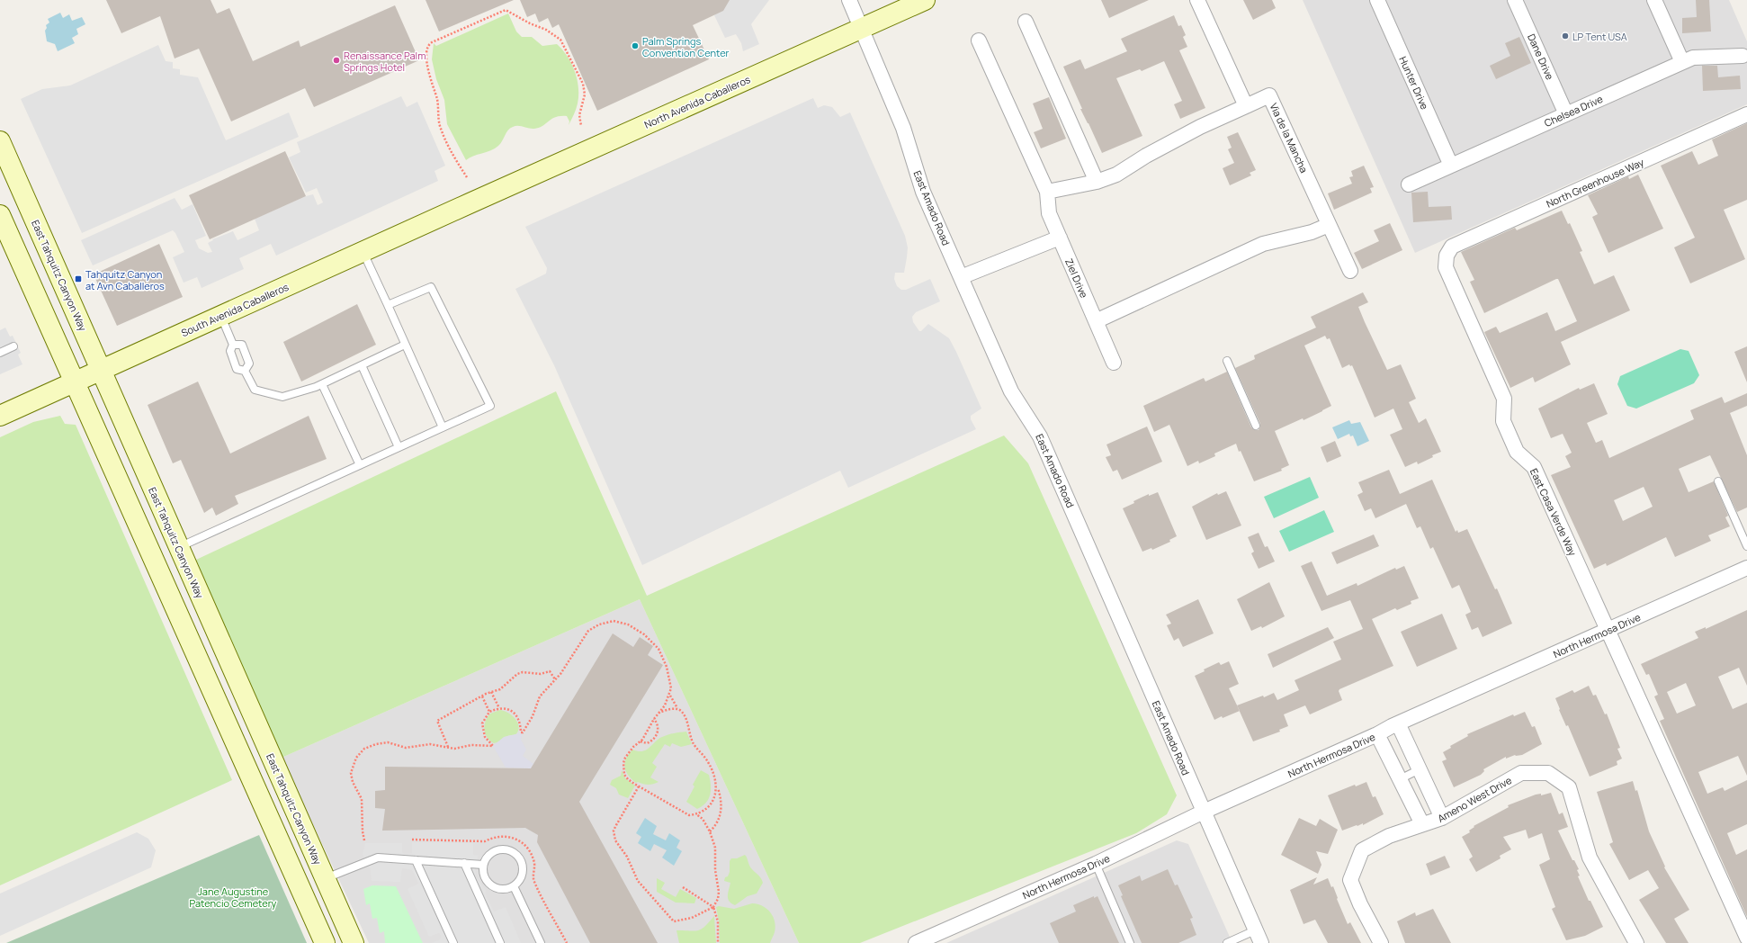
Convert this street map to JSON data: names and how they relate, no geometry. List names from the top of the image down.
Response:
{
  "streets": {
    "main road": ["North Avenida Caballeros", "East Tahquitz Canyon Way", "South Avenida Caballeros"],
    "street": [
      "Dane Drive",
      "Hunter Drive",
      "Chelsea Drive",
      "Via de la Mancha",
      "North Greenhouse Way",
      "East Amado Road",
      "Ziel Drive",
      "East Casa Verde Way",
      "North Hermosa Drive",
      "Ameno West Drive"
    ]
  },
  "crossings": [
    ["Dane Drive", "Chelsea Drive"],
    ["Hunter Drive", "Chelsea Drive"],
    ["North Avenida Caballeros", "East Amado Road"],
    ["North Avenida Caballeros", "South Avenida Caballeros"],
    ["North Greenhouse Way", "East Casa Verde Way"],
    ["East Amado Road", "North Hermosa Drive"],
    ["East Tahquitz Canyon Way", "South Avenida Caballeros"],
    ["East Casa Verde Way", "North Hermosa Drive"]
  ],
  "parks": ["Jane Augustine Patencio Cemetery"],
  "places": {
    "other": ["LP Tent USA", "Palm Springs Convention Center", "Renaissance Palm Springs Hotel"],
    "transit": ["Tahquitz Canyon at Avn Caballeros"]
  }
}
